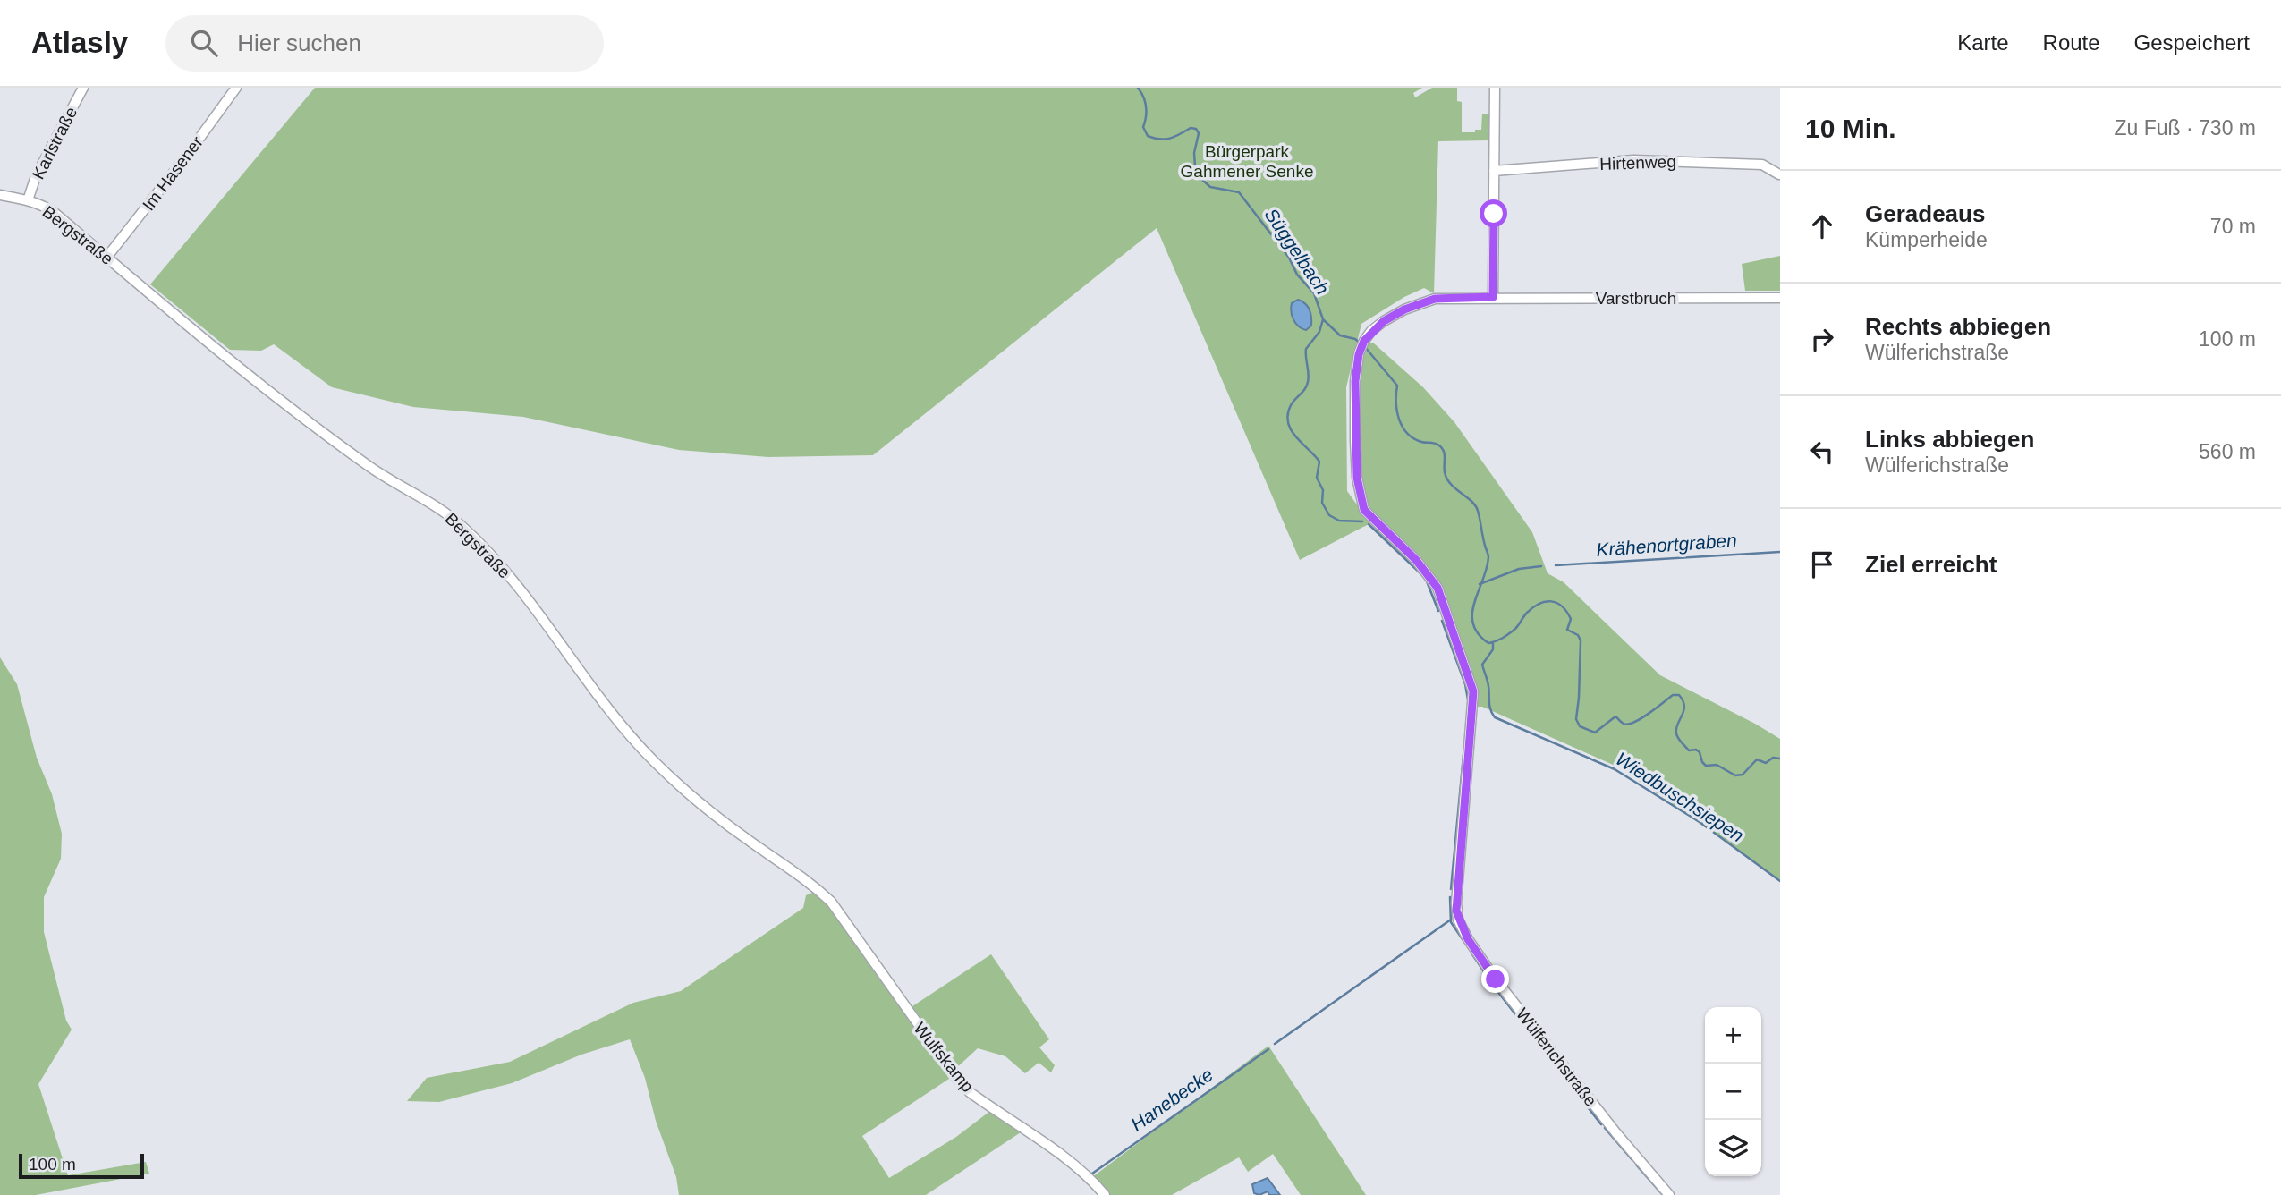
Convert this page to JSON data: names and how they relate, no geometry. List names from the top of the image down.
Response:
{
  "streets": {
    "street": [
      "Karlstraße",
      "Hirtenweg",
      "Im Hasener",
      "Bergstraße",
      "Varstbruch",
      "Wulfskamp",
      "Wülferichstraße"
    ]
  },
  "crossings": [
    ["Karlstraße", "Bergstraße"],
    ["Im Hasener", "Bergstraße"],
    ["Bergstraße", "Wulfskamp"],
    ["Varstbruch", "Wülferichstraße"]
  ],
  "water": [
    "Süggelbach",
    "Krähenortgraben",
    "Wiedbuschsiepen",
    "Hanebecke"
  ],
  "parks": ["Bürgerpark Gahmener Senke"],
  "scale_bar": "100 m",
  "page": {
    "header": "Atlasly",
    "search": "Hier suchen",
    "nav": ["Karte", "Route", "Gespeichert"],
    "heading": ["10 Min.", "Zu Fuß · 730 m"],
    "list": [
      ["Geradeaus", "Kümperheide", "70 m"],
      ["Rechts abbiegen", "Wülferichstraße", "100 m"],
      ["Links abbiegen", "Wülferichstraße", "560 m"],
      "Ziel erreicht"
    ],
    "map_buttons": ["+", "−"],
    "scale": "100 m"
  }
}
